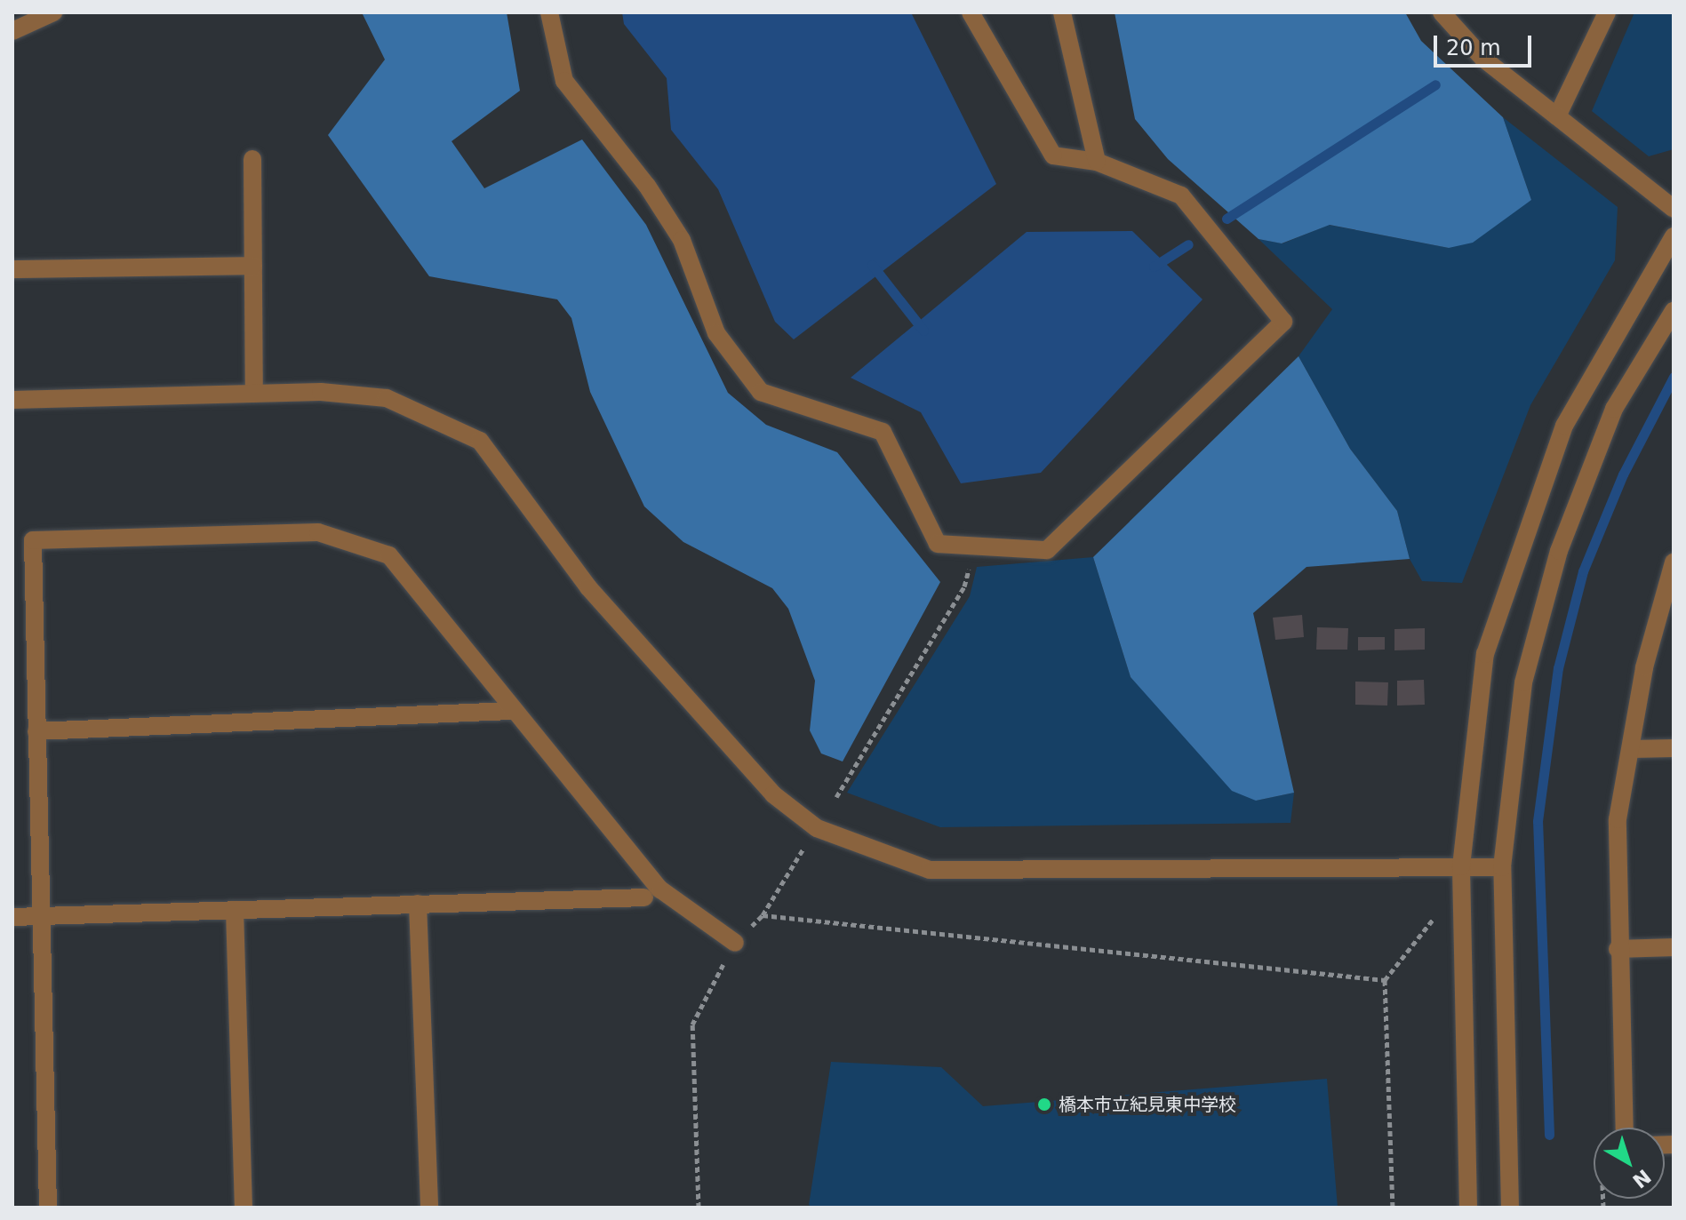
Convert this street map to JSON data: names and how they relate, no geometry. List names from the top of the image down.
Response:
{
  "places": ["橋本市立紀見東中学校"],
  "scale_bar": "20 m",
  "north": "bottom right"
}
